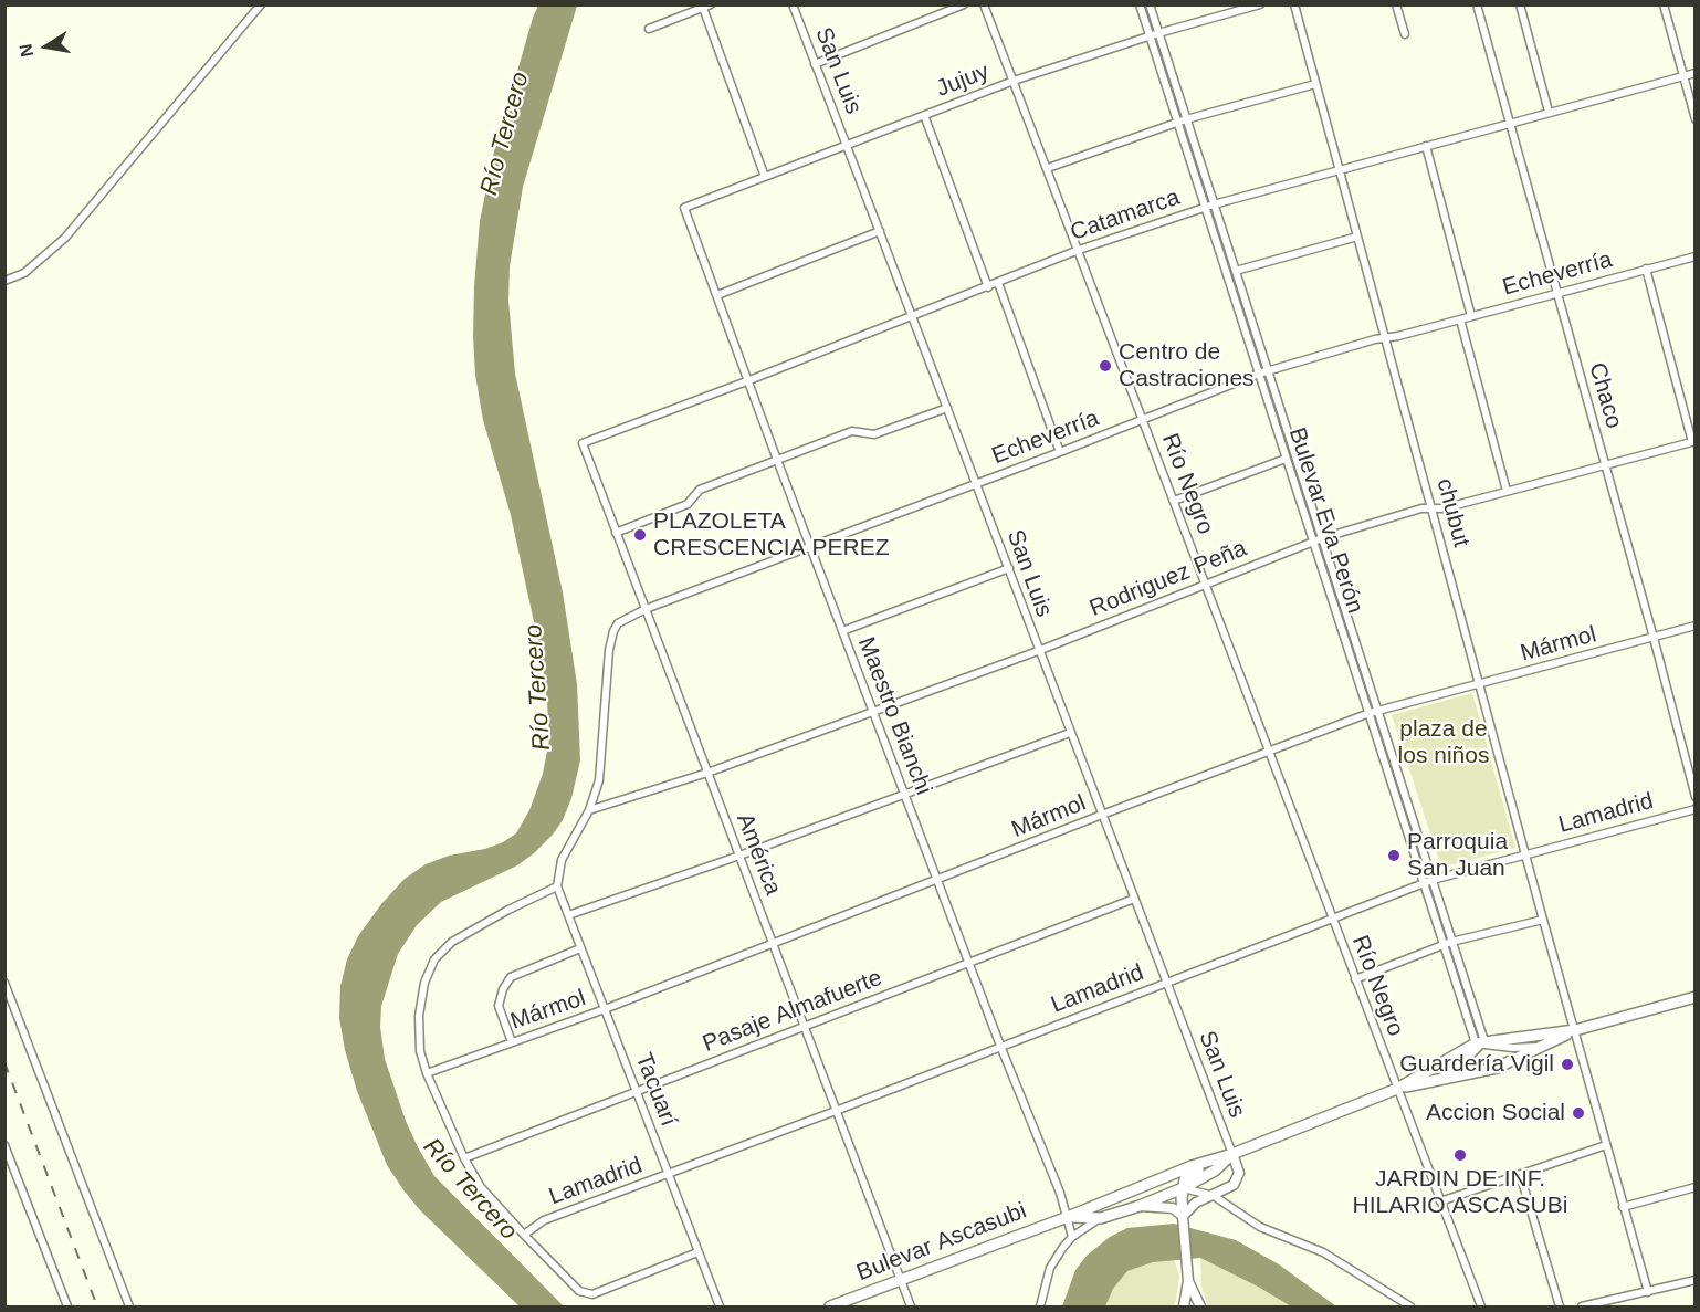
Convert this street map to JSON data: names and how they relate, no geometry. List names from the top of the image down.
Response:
{
  "streets": {
    "main road": ["Bulevar Ascasubi"],
    "street": [
      "San Luis",
      "Jujuy",
      "Catamarca",
      "Echeverría",
      "Chaco",
      "Río Negro",
      "chubut",
      "Bulevar Eva Perón",
      "Rodriguez Peña",
      "Mármol",
      "Maestro Bianchi",
      "Lamadrid",
      "América",
      "Pasaje Almafuerte",
      "Tacuarí"
    ]
  },
  "crossings": [
    ["San Luis", "Jujuy"],
    ["San Luis", "Catamarca"],
    ["San Luis", "Echeverría"],
    ["San Luis", "Rodriguez Peña"],
    ["San Luis", "Mármol"],
    ["San Luis", "Lamadrid"],
    ["San Luis", "Pasaje Almafuerte"],
    ["Jujuy", "Río Negro"],
    ["Jujuy", "Bulevar Eva Perón"],
    ["Jujuy", "Maestro Bianchi"],
    ["Catamarca", "Chaco"],
    ["Catamarca", "Río Negro"],
    ["Catamarca", "chubut"],
    ["Catamarca", "Bulevar Eva Perón"],
    ["Catamarca", "Maestro Bianchi"],
    ["Catamarca", "América"],
    ["Echeverría", "Chaco"],
    ["Echeverría", "Río Negro"],
    ["Echeverría", "chubut"],
    ["Echeverría", "Bulevar Eva Perón"],
    ["Echeverría", "Rodriguez Peña"],
    ["Echeverría", "Maestro Bianchi"],
    ["Echeverría", "América"],
    ["Echeverría", "Tacuarí"],
    ["Chaco", "Rodriguez Peña"],
    ["Chaco", "Mármol"],
    ["Río Negro", "Rodriguez Peña"],
    ["Río Negro", "Mármol"],
    ["Río Negro", "Lamadrid"],
    ["chubut", "Rodriguez Peña"],
    ["chubut", "Mármol"],
    ["chubut", "Lamadrid"],
    ["Bulevar Eva Perón", "Rodriguez Peña"],
    ["Bulevar Eva Perón", "Mármol"],
    ["Bulevar Eva Perón", "Lamadrid"],
    ["Rodriguez Peña", "Maestro Bianchi"],
    ["Rodriguez Peña", "América"],
    ["Mármol", "Maestro Bianchi"],
    ["Mármol", "América"],
    ["Mármol", "Tacuarí"],
    ["Maestro Bianchi", "Lamadrid"],
    ["Maestro Bianchi", "Pasaje Almafuerte"],
    ["Maestro Bianchi", "Bulevar Ascasubi"],
    ["Lamadrid", "América"],
    ["Lamadrid", "Tacuarí"],
    ["América", "Pasaje Almafuerte"],
    ["América", "Bulevar Ascasubi"],
    ["Pasaje Almafuerte", "Tacuarí"]
  ],
  "water": ["Río Tercero"],
  "parks": ["plaza de los niños"],
  "places": [
    "Centro de Castraciones",
    "PLAZOLETA CRESCENCIA PEREZ",
    "Parroquia San Juan",
    "Guardería Vigil",
    "Accion Social",
    "JARDIN DE INF. HILARIO ASCASUBi"
  ],
  "north": "left"
}
